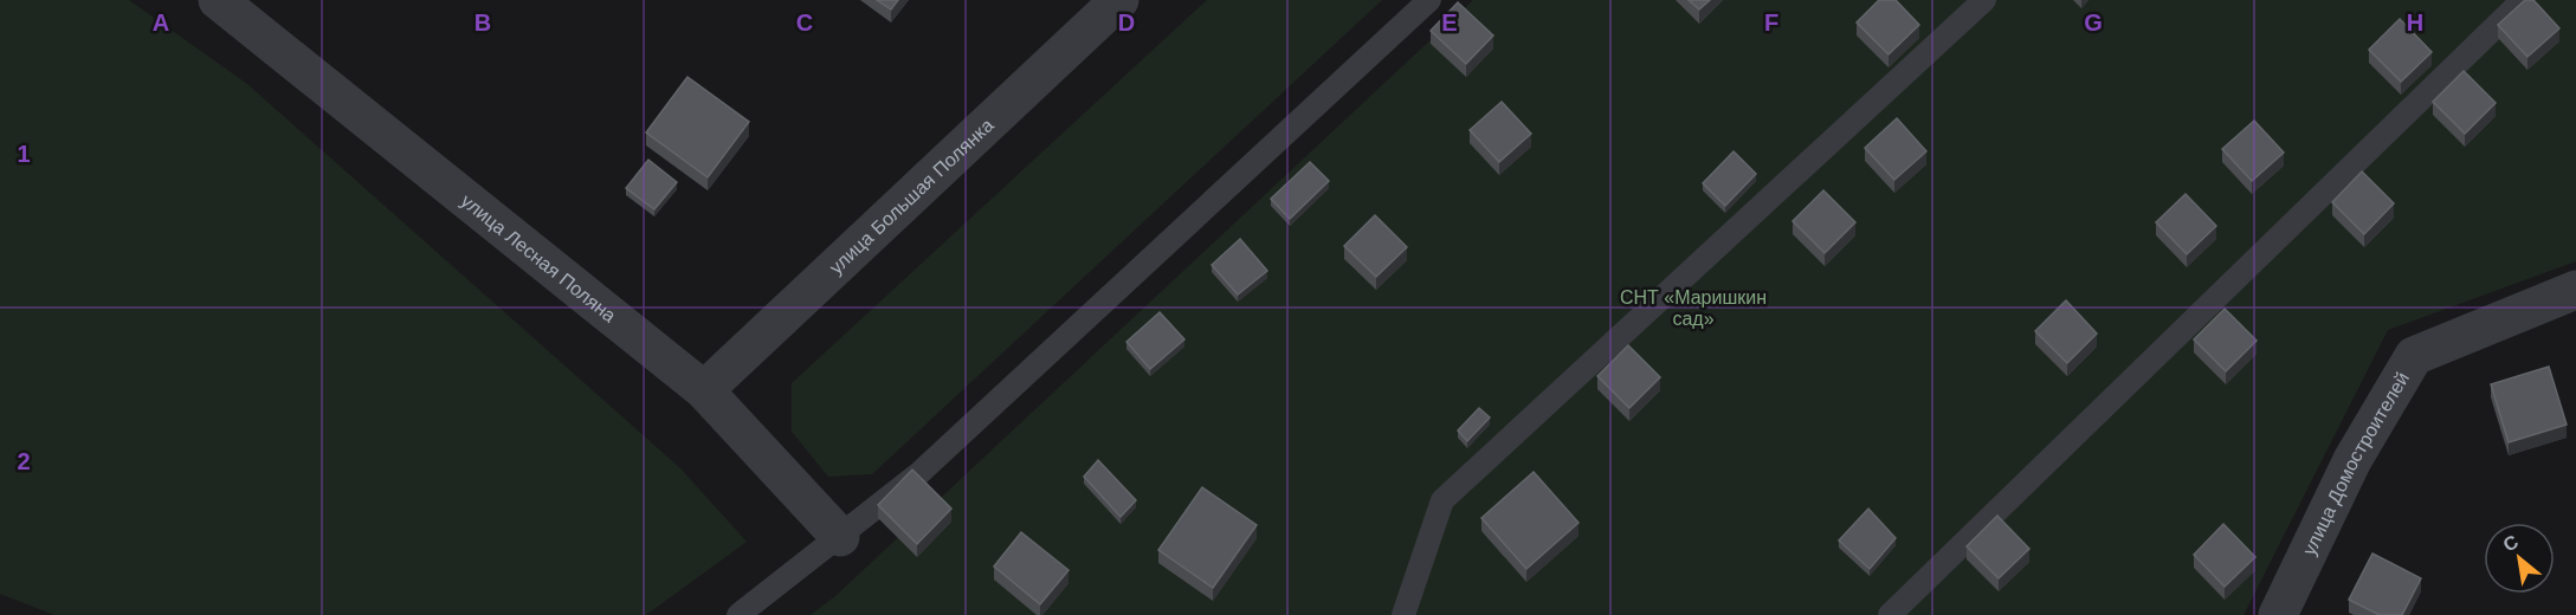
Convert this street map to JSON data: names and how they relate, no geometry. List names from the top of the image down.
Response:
{
  "streets": {
    "street": ["улица Большая Полянка", "улица Лесная Поляна", "улица Домостроителей"]
  },
  "crossings": [
    ["улица Большая Полянка", "улица Лесная Поляна"]
  ],
  "parks": ["СНТ «Маришкин сад»"],
  "north": "top left",
  "grid": {
    "columns": [
      "A",
      "B",
      "C",
      "D",
      "E",
      "F",
      "G",
      "H"
    ],
    "rows": ["1", "2"]
  }
}
